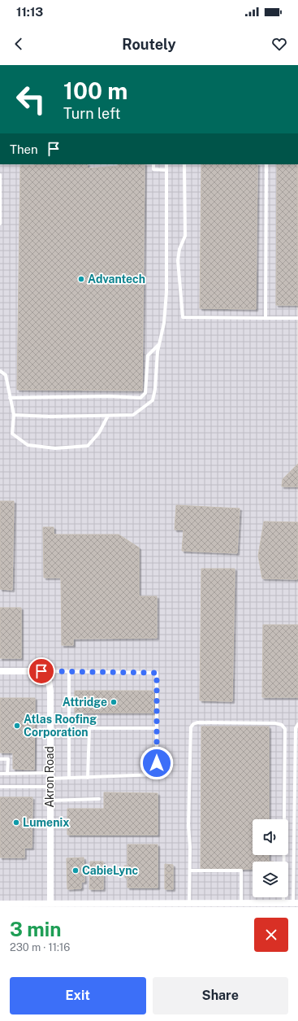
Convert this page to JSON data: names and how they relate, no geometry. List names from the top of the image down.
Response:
{
  "streets": {
    "street": ["Akron Road"]
  },
  "places": [
    "Advantech",
    "Attridge",
    "Atlas Roofing Corporation",
    "Lumenix",
    "CabieLync"
  ],
  "page": {
    "status": "11:13",
    "header": "Routely",
    "turn": ["100 m", "Turn left"],
    "then": "Then",
    "heading": ["3 min", "230 m · 11:16"],
    "buttons": ["Exit", "Share"]
  }
}
